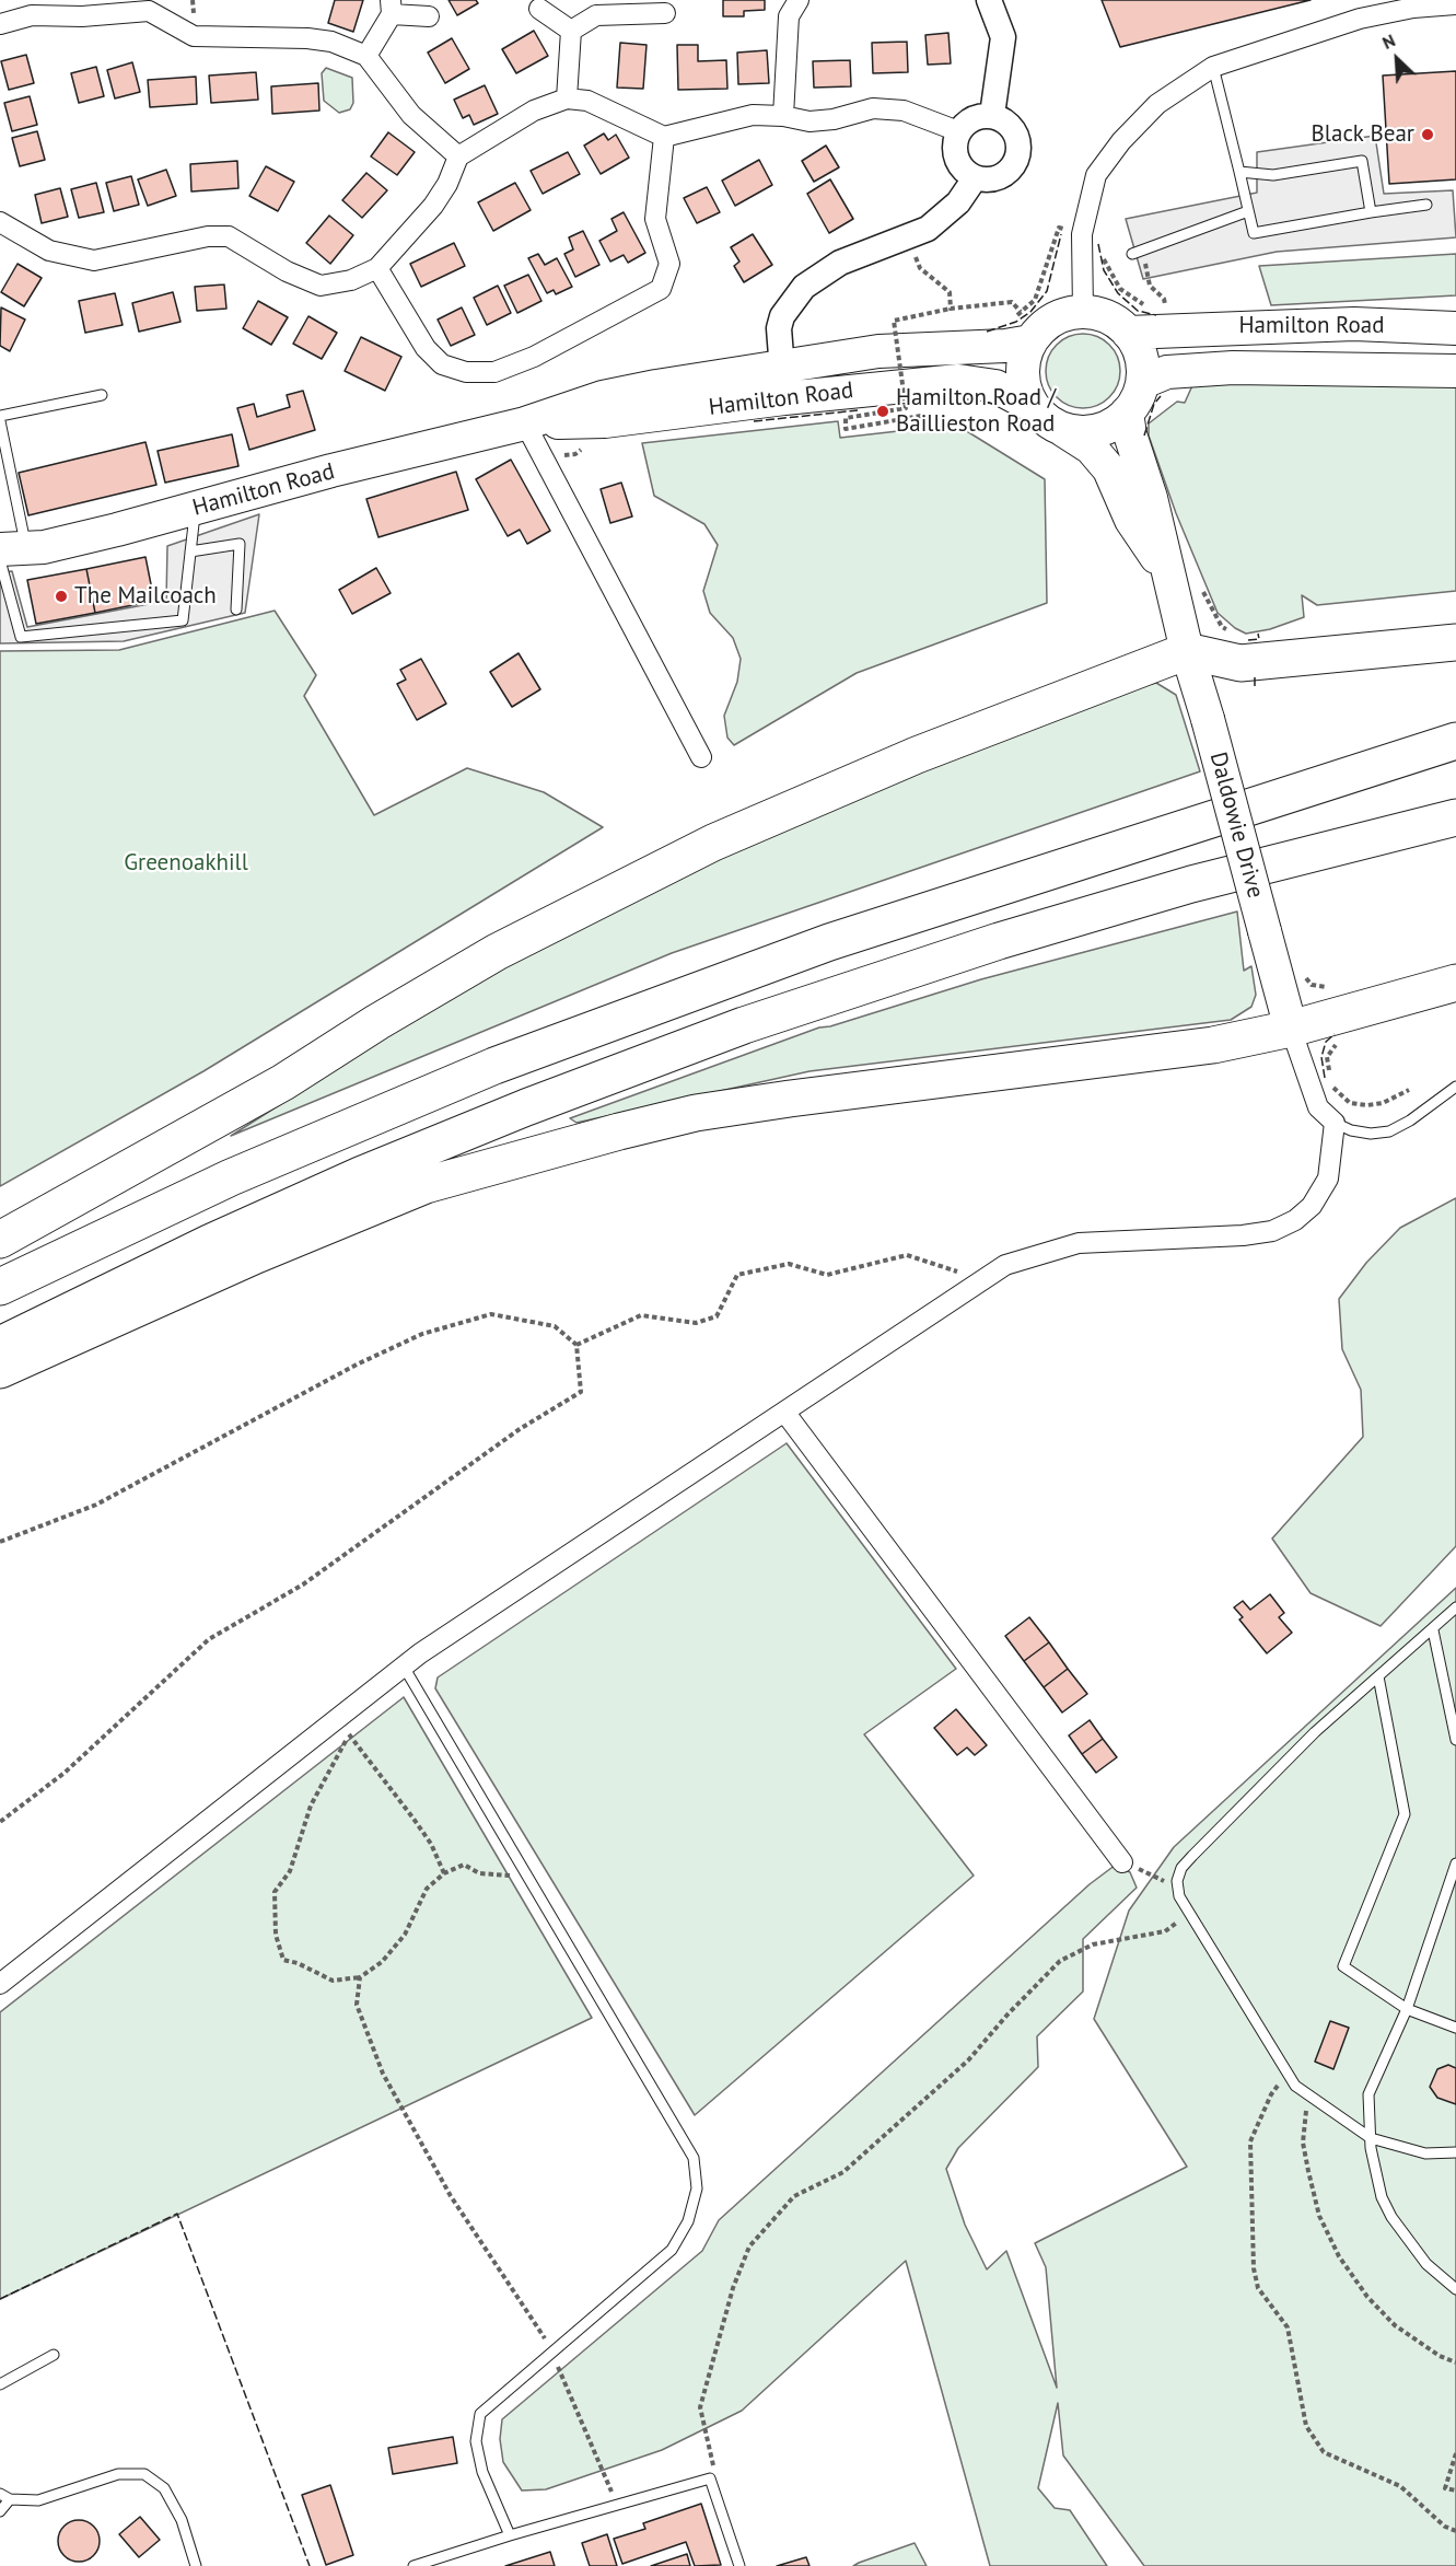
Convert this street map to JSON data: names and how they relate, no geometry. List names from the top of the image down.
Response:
{
  "streets": {
    "main road": ["Hamilton Road", "Daldowie Drive"]
  },
  "crossings": [
    ["Hamilton Road", "Daldowie Drive"]
  ],
  "parks": ["Greenoakhill"],
  "places": ["Black Bear", "Hamilton Road / Baillieston Road", "The Mailcoach"],
  "north": "top left"
}
